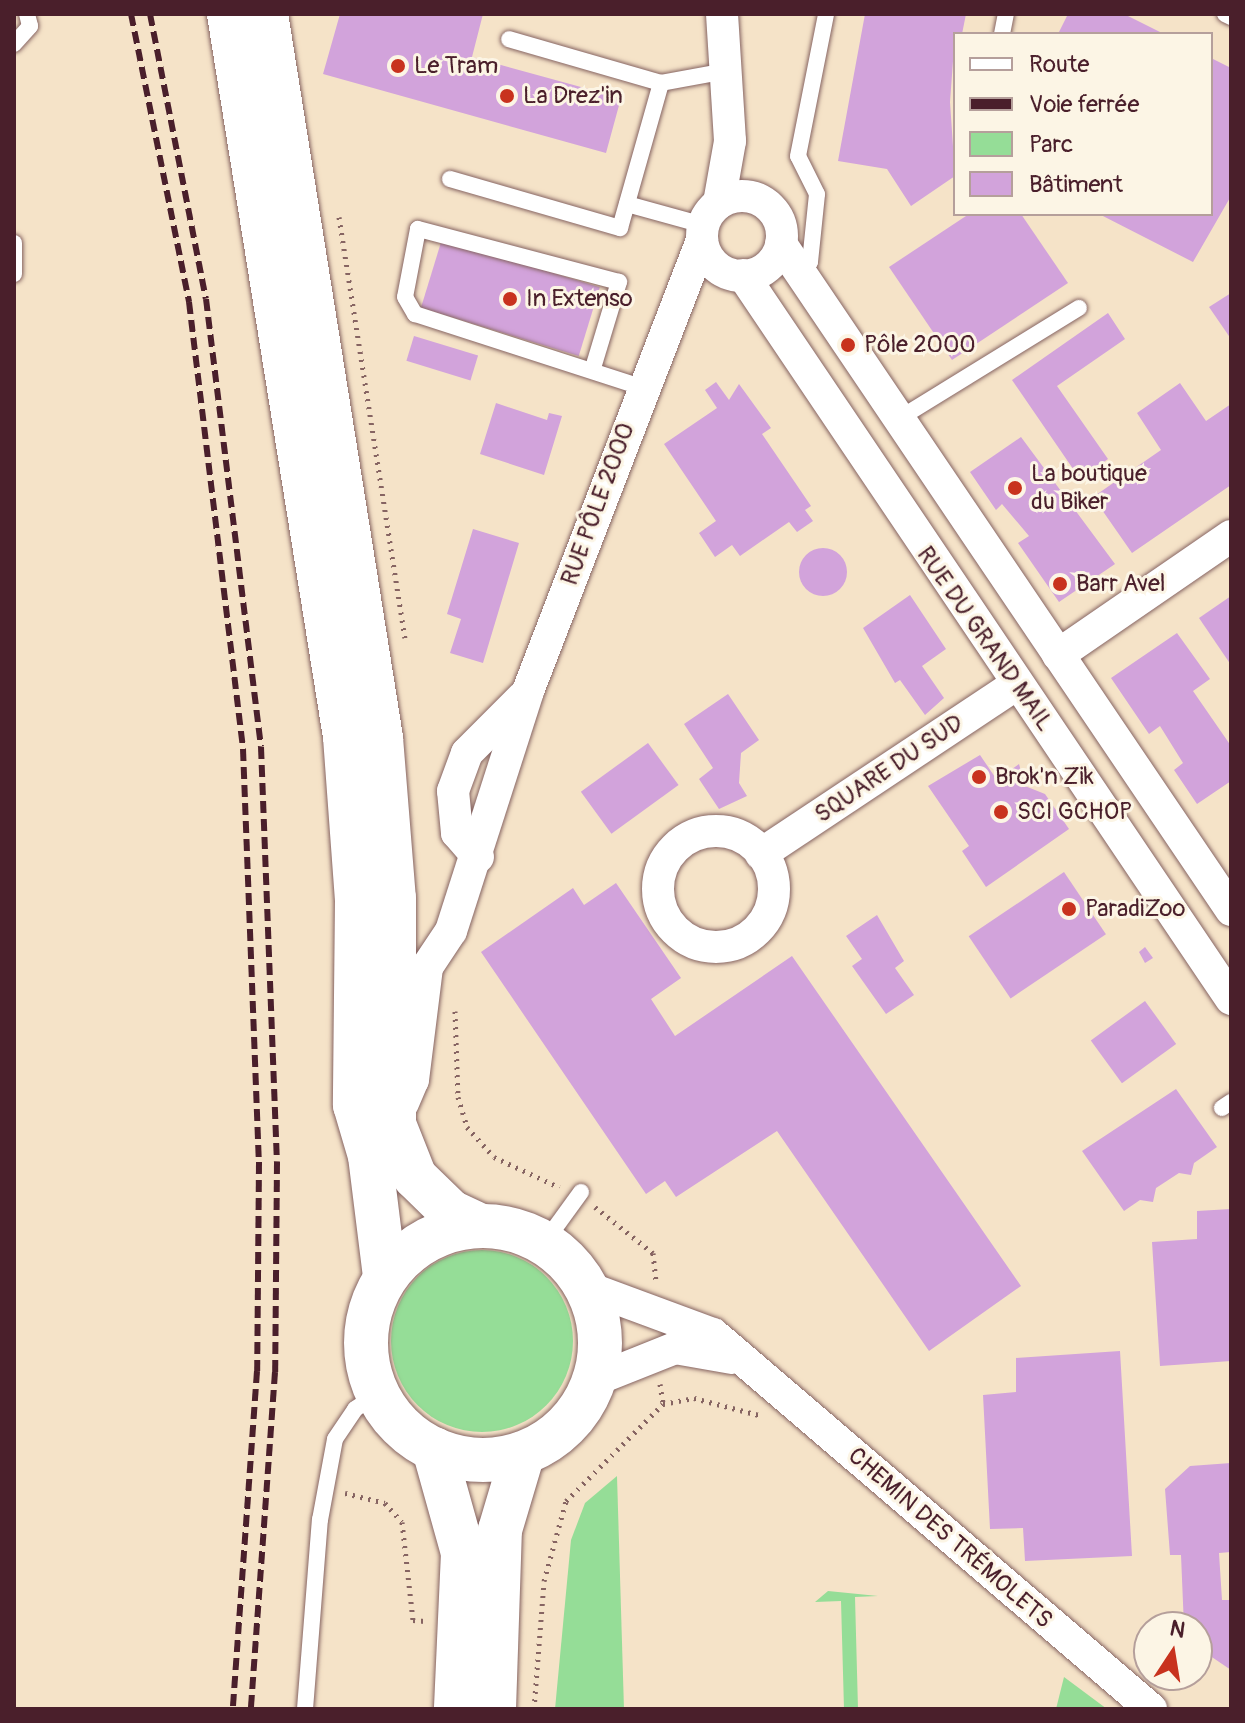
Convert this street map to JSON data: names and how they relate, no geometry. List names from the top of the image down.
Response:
{
  "streets": {
    "street": [
      "RUE PÔLE 2000",
      "RUE DU GRAND MAIL",
      "SQUARE DU SUD",
      "CHEMIN DES TRÉMOLETS"
    ]
  },
  "crossings": [
    ["RUE PÔLE 2000", "RUE DU GRAND MAIL"],
    ["RUE DU GRAND MAIL", "SQUARE DU SUD"]
  ],
  "places": [
    "Le Tram",
    "La Drez'in",
    "In Extenso",
    "Pôle 2000",
    "La boutique du Biker",
    "Barr Avel",
    "Brok'n Zik",
    "SCI GCHOP",
    "ParadiZoo"
  ],
  "legend": [
    "Route",
    "Voie ferrée",
    "Parc",
    "Bâtiment"
  ],
  "north": "top"
}
